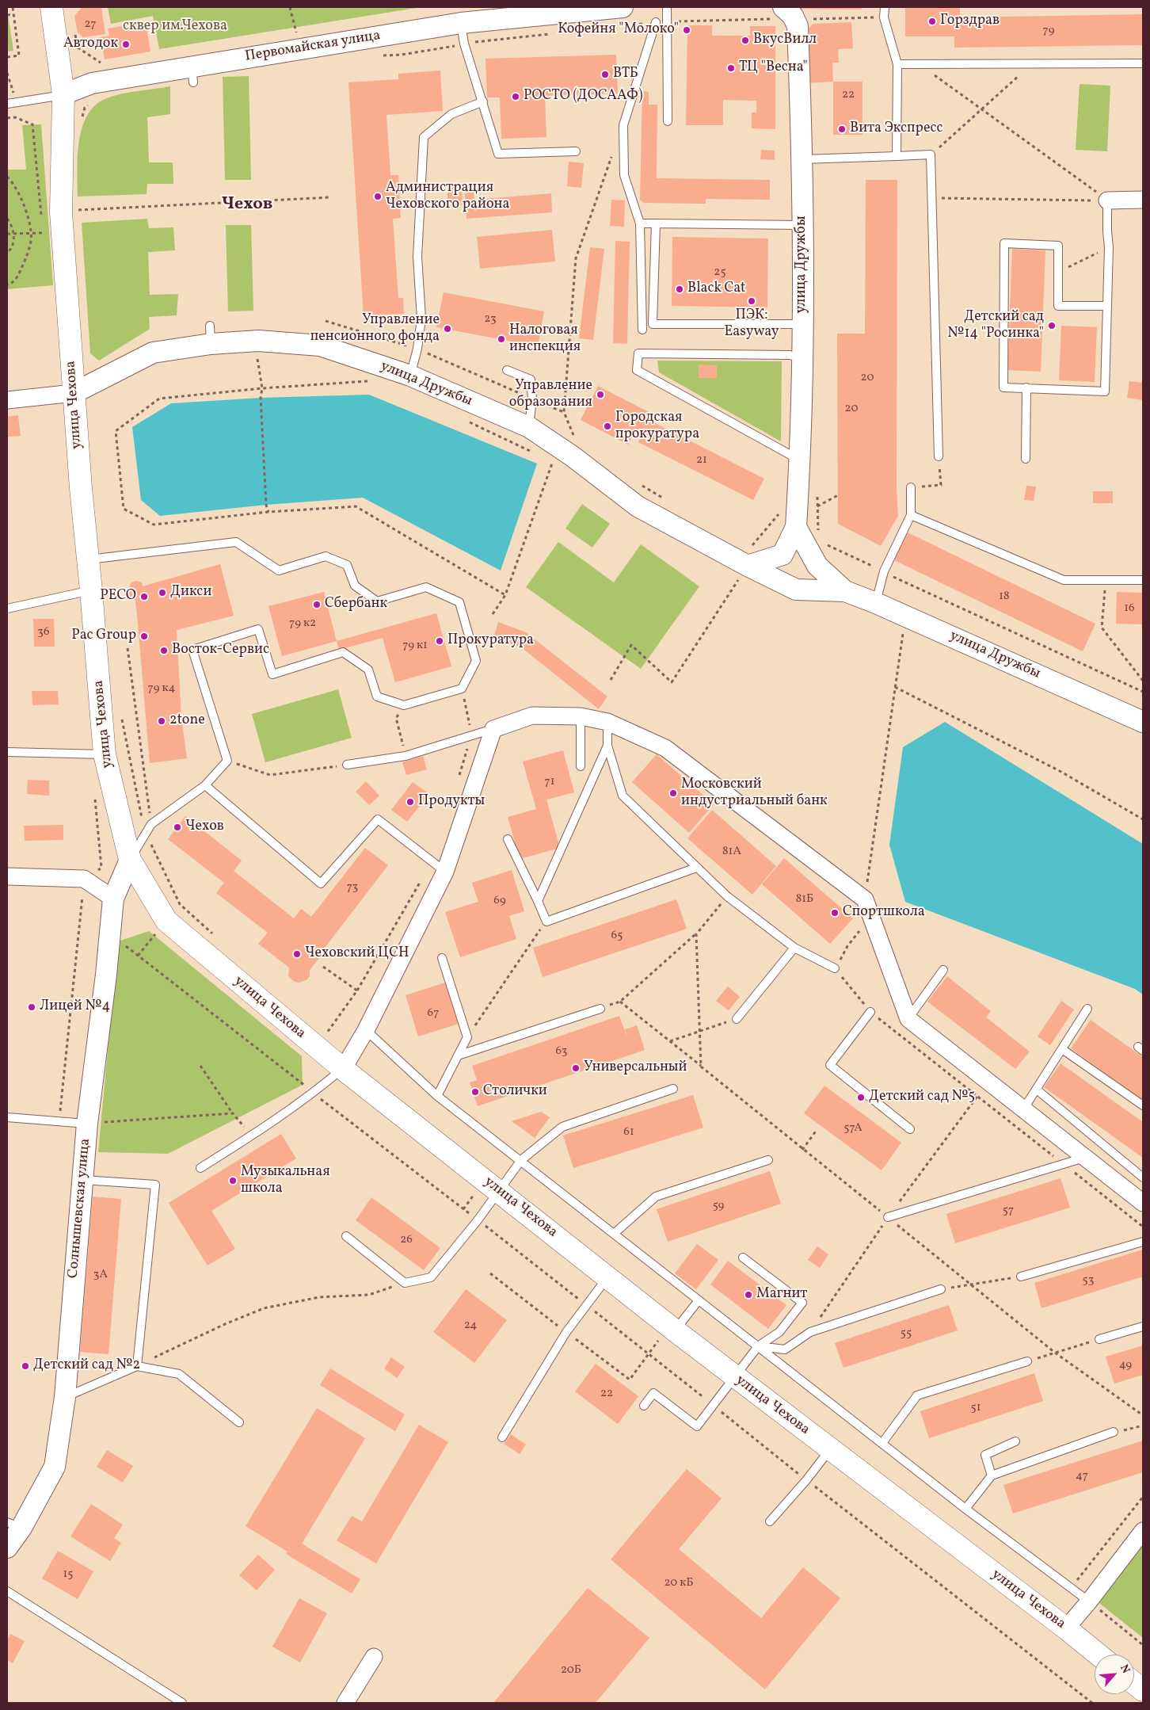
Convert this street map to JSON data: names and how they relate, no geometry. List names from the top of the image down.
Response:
{
  "streets": {
    "main road": ["улица Чехова"],
    "street": ["Первомайская улица", "улица Дружбы", "Солнышевская улица"]
  },
  "crossings": [
    ["Первомайская улица", "улица Чехова"],
    ["улица Дружбы", "улица Чехова"],
    ["улица Чехова", "Солнышевская улица"]
  ],
  "districts": ["Чехов"],
  "parks": ["сквер им.Чехова"],
  "places": [
    "Горздрав",
    "Кофейня \"Молоко\"",
    "ВкусВилл",
    "Автодок",
    "ТЦ \"Весна\"",
    "ВТБ",
    "РОСТО (ДОСААФ)",
    "Вита Экспресс",
    "Администрация Чеховского района",
    "Black Cat",
    "ПЭК: Easyway",
    "Детский сад №14 \"Росинка\"",
    "Управление пенсионного фонда",
    "Налоговая инспекция",
    "Управление образования",
    "Городская прокуратура",
    "Дикси",
    "РЕСО",
    "Сбербанк",
    "Pac Group",
    "Прокуратура",
    "Восток-Сервис",
    "2tone",
    "Московский индустриальный банк",
    "Продукты",
    "Чехов",
    "Спортшкола",
    "Чеховский ЦСН",
    "Лицей №4",
    "Универсальный",
    "Столички",
    "Детский сад №5",
    "Музыкальная школа",
    "Магнит",
    "Детский сад №2"
  ],
  "house_numbers": [
    "27",
    "79",
    "22",
    "25",
    "23",
    "20",
    "20",
    "21",
    "18",
    "16",
    "79 к2",
    "36",
    "79 к1",
    "79 к4",
    "71",
    "81А",
    "73",
    "81Б",
    "69",
    "65",
    "67",
    "63",
    "57А",
    "61",
    "59",
    "57",
    "26",
    "3А",
    "53",
    "24",
    "55",
    "49",
    "22",
    "51",
    "47",
    "15",
    "20 кБ",
    "20Б"
  ],
  "north": "top right"
}
